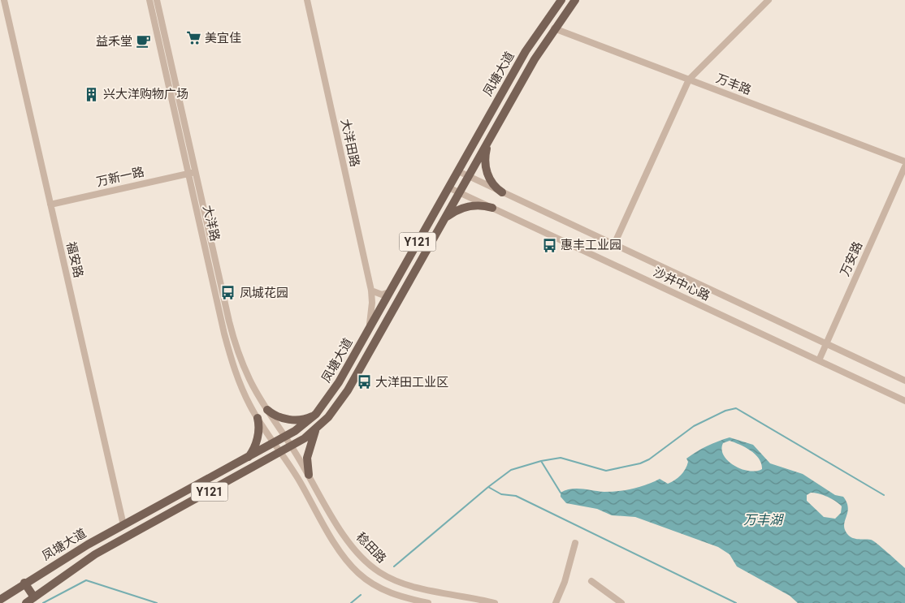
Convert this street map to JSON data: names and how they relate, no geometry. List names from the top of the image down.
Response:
{
  "streets": {
    "main road": ["凤塘大道", "Y121"],
    "street": [
      "万丰路",
      "大洋田路",
      "万新一路",
      "大洋路",
      "万安路",
      "福安路",
      "沙井中心路",
      "稔田路"
    ]
  },
  "crossings": [
    ["凤塘大道", "万丰路"],
    ["凤塘大道", "大洋田路"],
    ["凤塘大道", "大洋路"],
    ["凤塘大道", "福安路"],
    ["凤塘大道", "沙井中心路"],
    ["凤塘大道", "稔田路"],
    ["万新一路", "大洋路"],
    ["万新一路", "福安路"],
    ["大洋路", "稔田路"],
    ["万安路", "沙井中心路"]
  ],
  "water": ["万丰湖"],
  "places": {
    "supermarket": ["美宜佳"],
    "cafe": ["益禾堂"],
    "building": ["兴大洋购物广场"],
    "bus stop": ["惠丰工业园", "凤城花园", "大洋田工业区"]
  }
}
